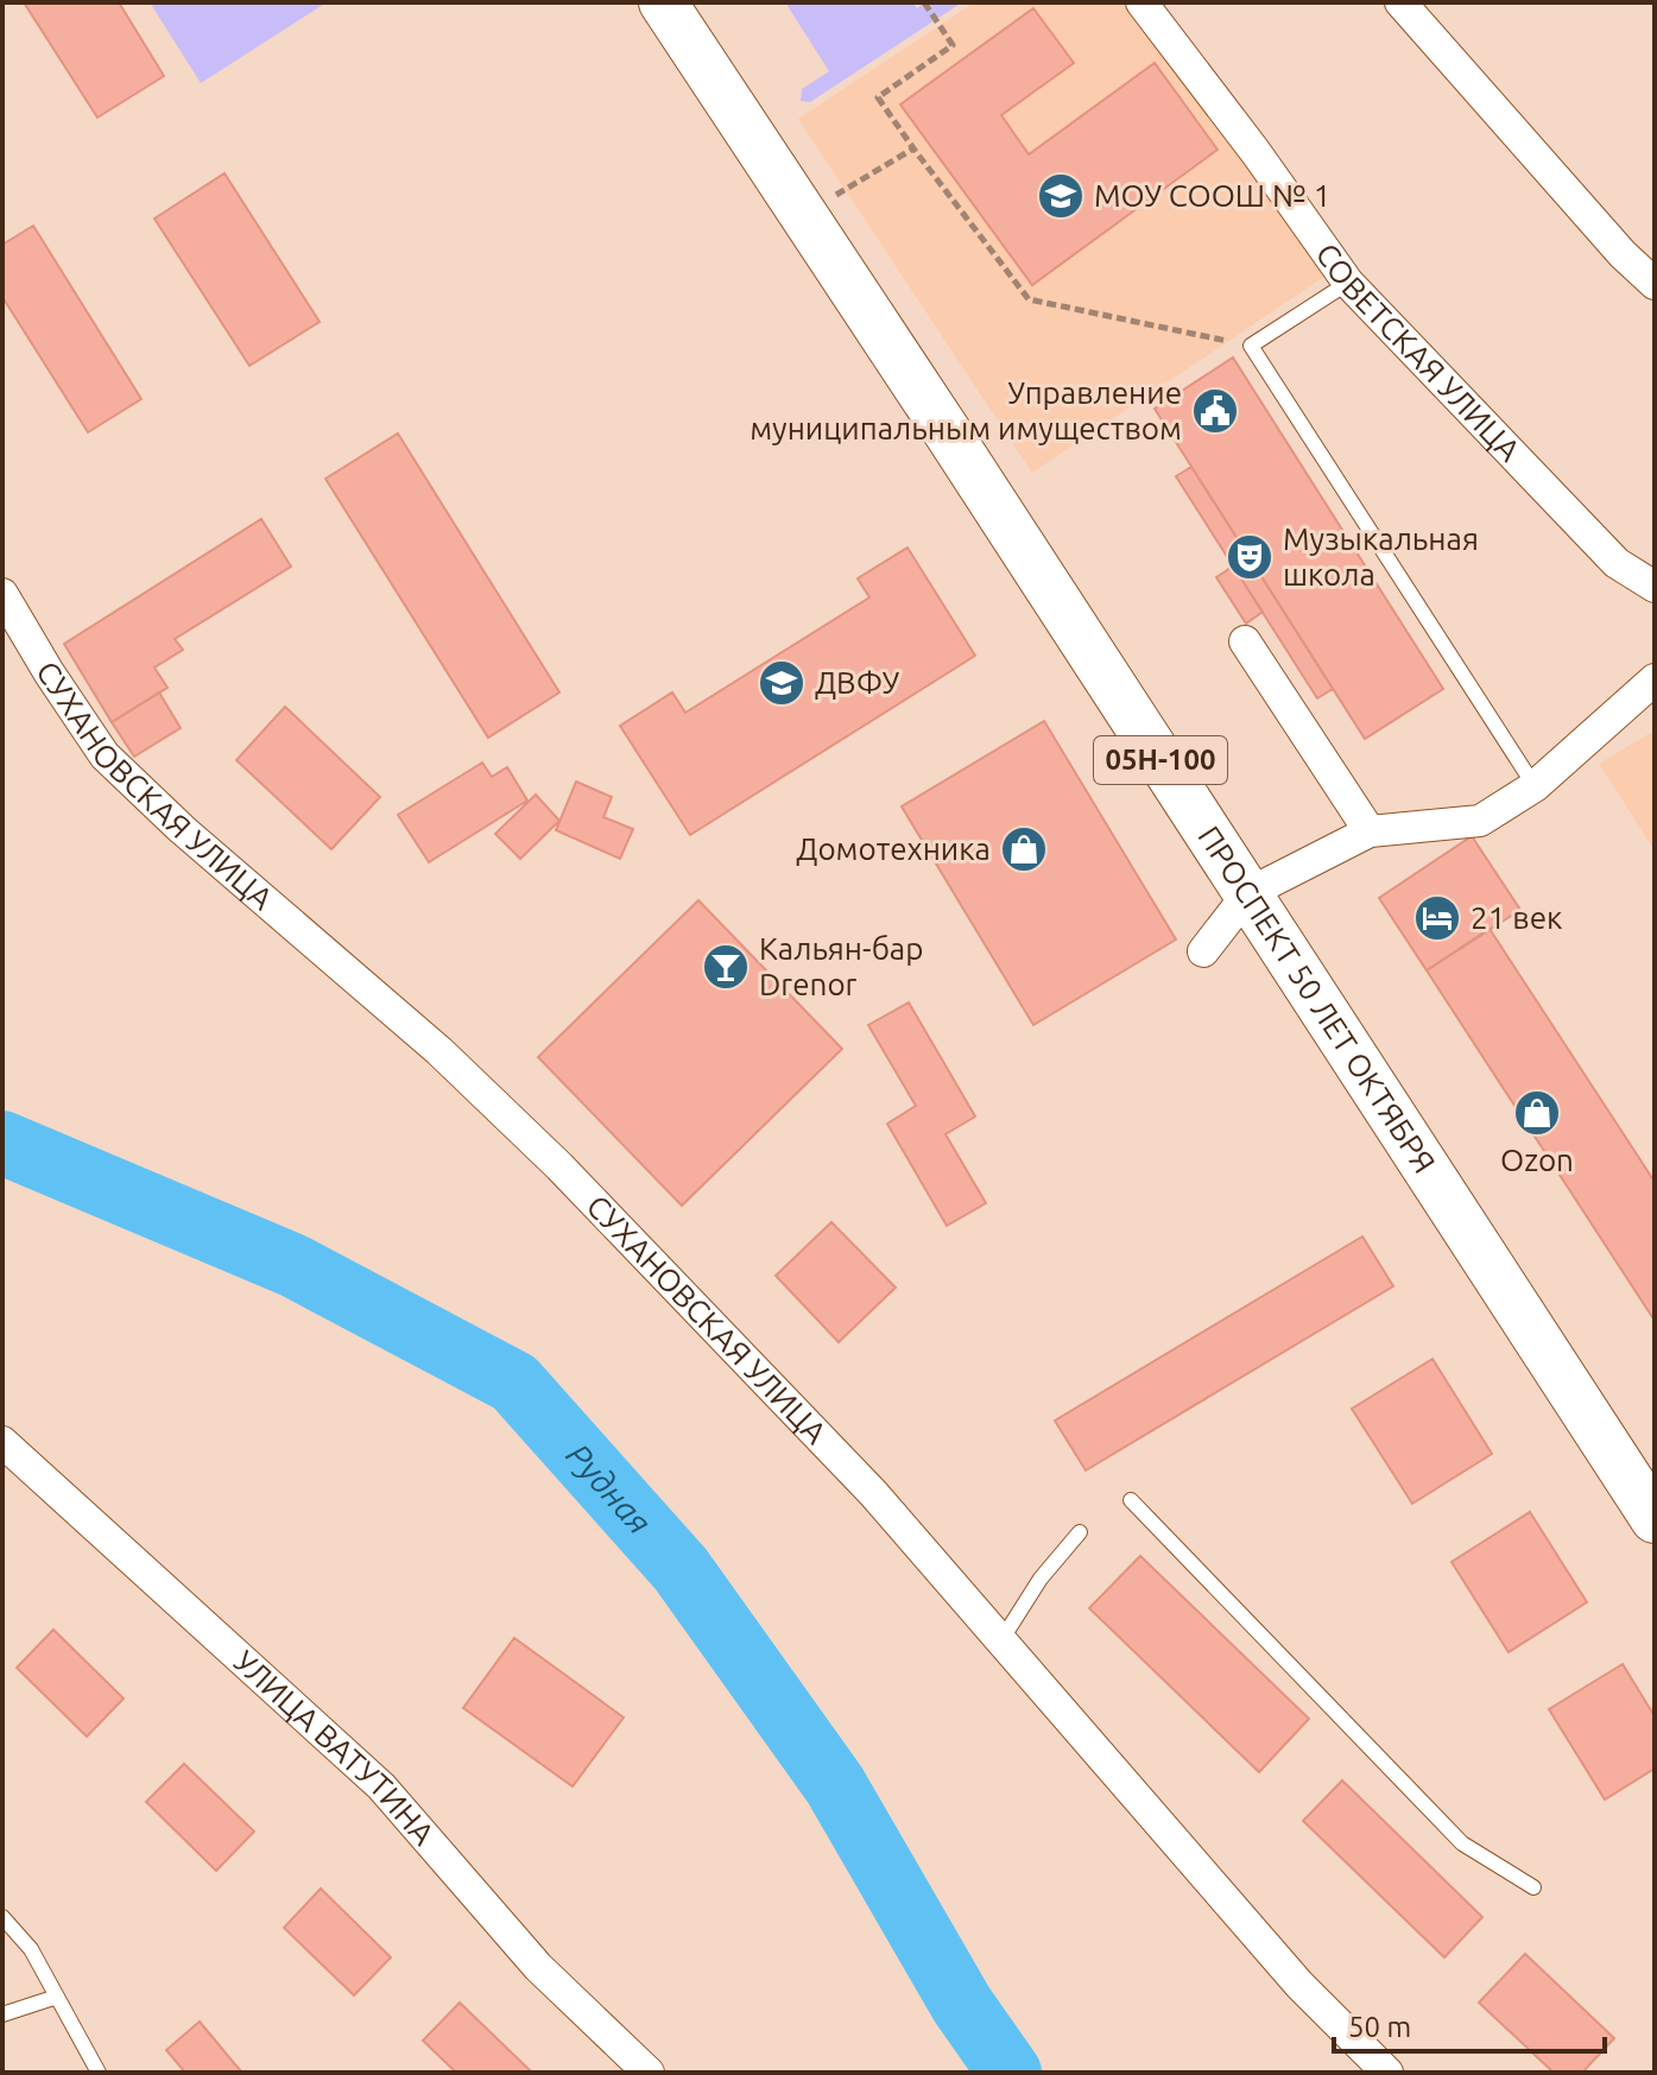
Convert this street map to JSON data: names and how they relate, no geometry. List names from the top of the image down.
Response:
{
  "streets": {
    "main road": ["05Н-100", "ПРОСПЕКТ 50 ЛЕТ ОКТЯБРЯ"],
    "street": ["СОВЕТСКАЯ УЛИЦА", "СУХАНОВСКАЯ УЛИЦА", "УЛИЦА ВАТУТИНА"]
  },
  "water": ["Рудная"],
  "places": {
    "school or university": ["МОУ СООШ № 1", "ДВФУ"],
    "public building": ["Управление муниципальным имуществом"],
    "theatre": ["Музыкальная школа"],
    "shop": ["Домотехника", "Ozon"],
    "hotel": ["21 век"],
    "bar": ["Кальян-бар Drenor"]
  },
  "scale_bar": "50 m"
}
